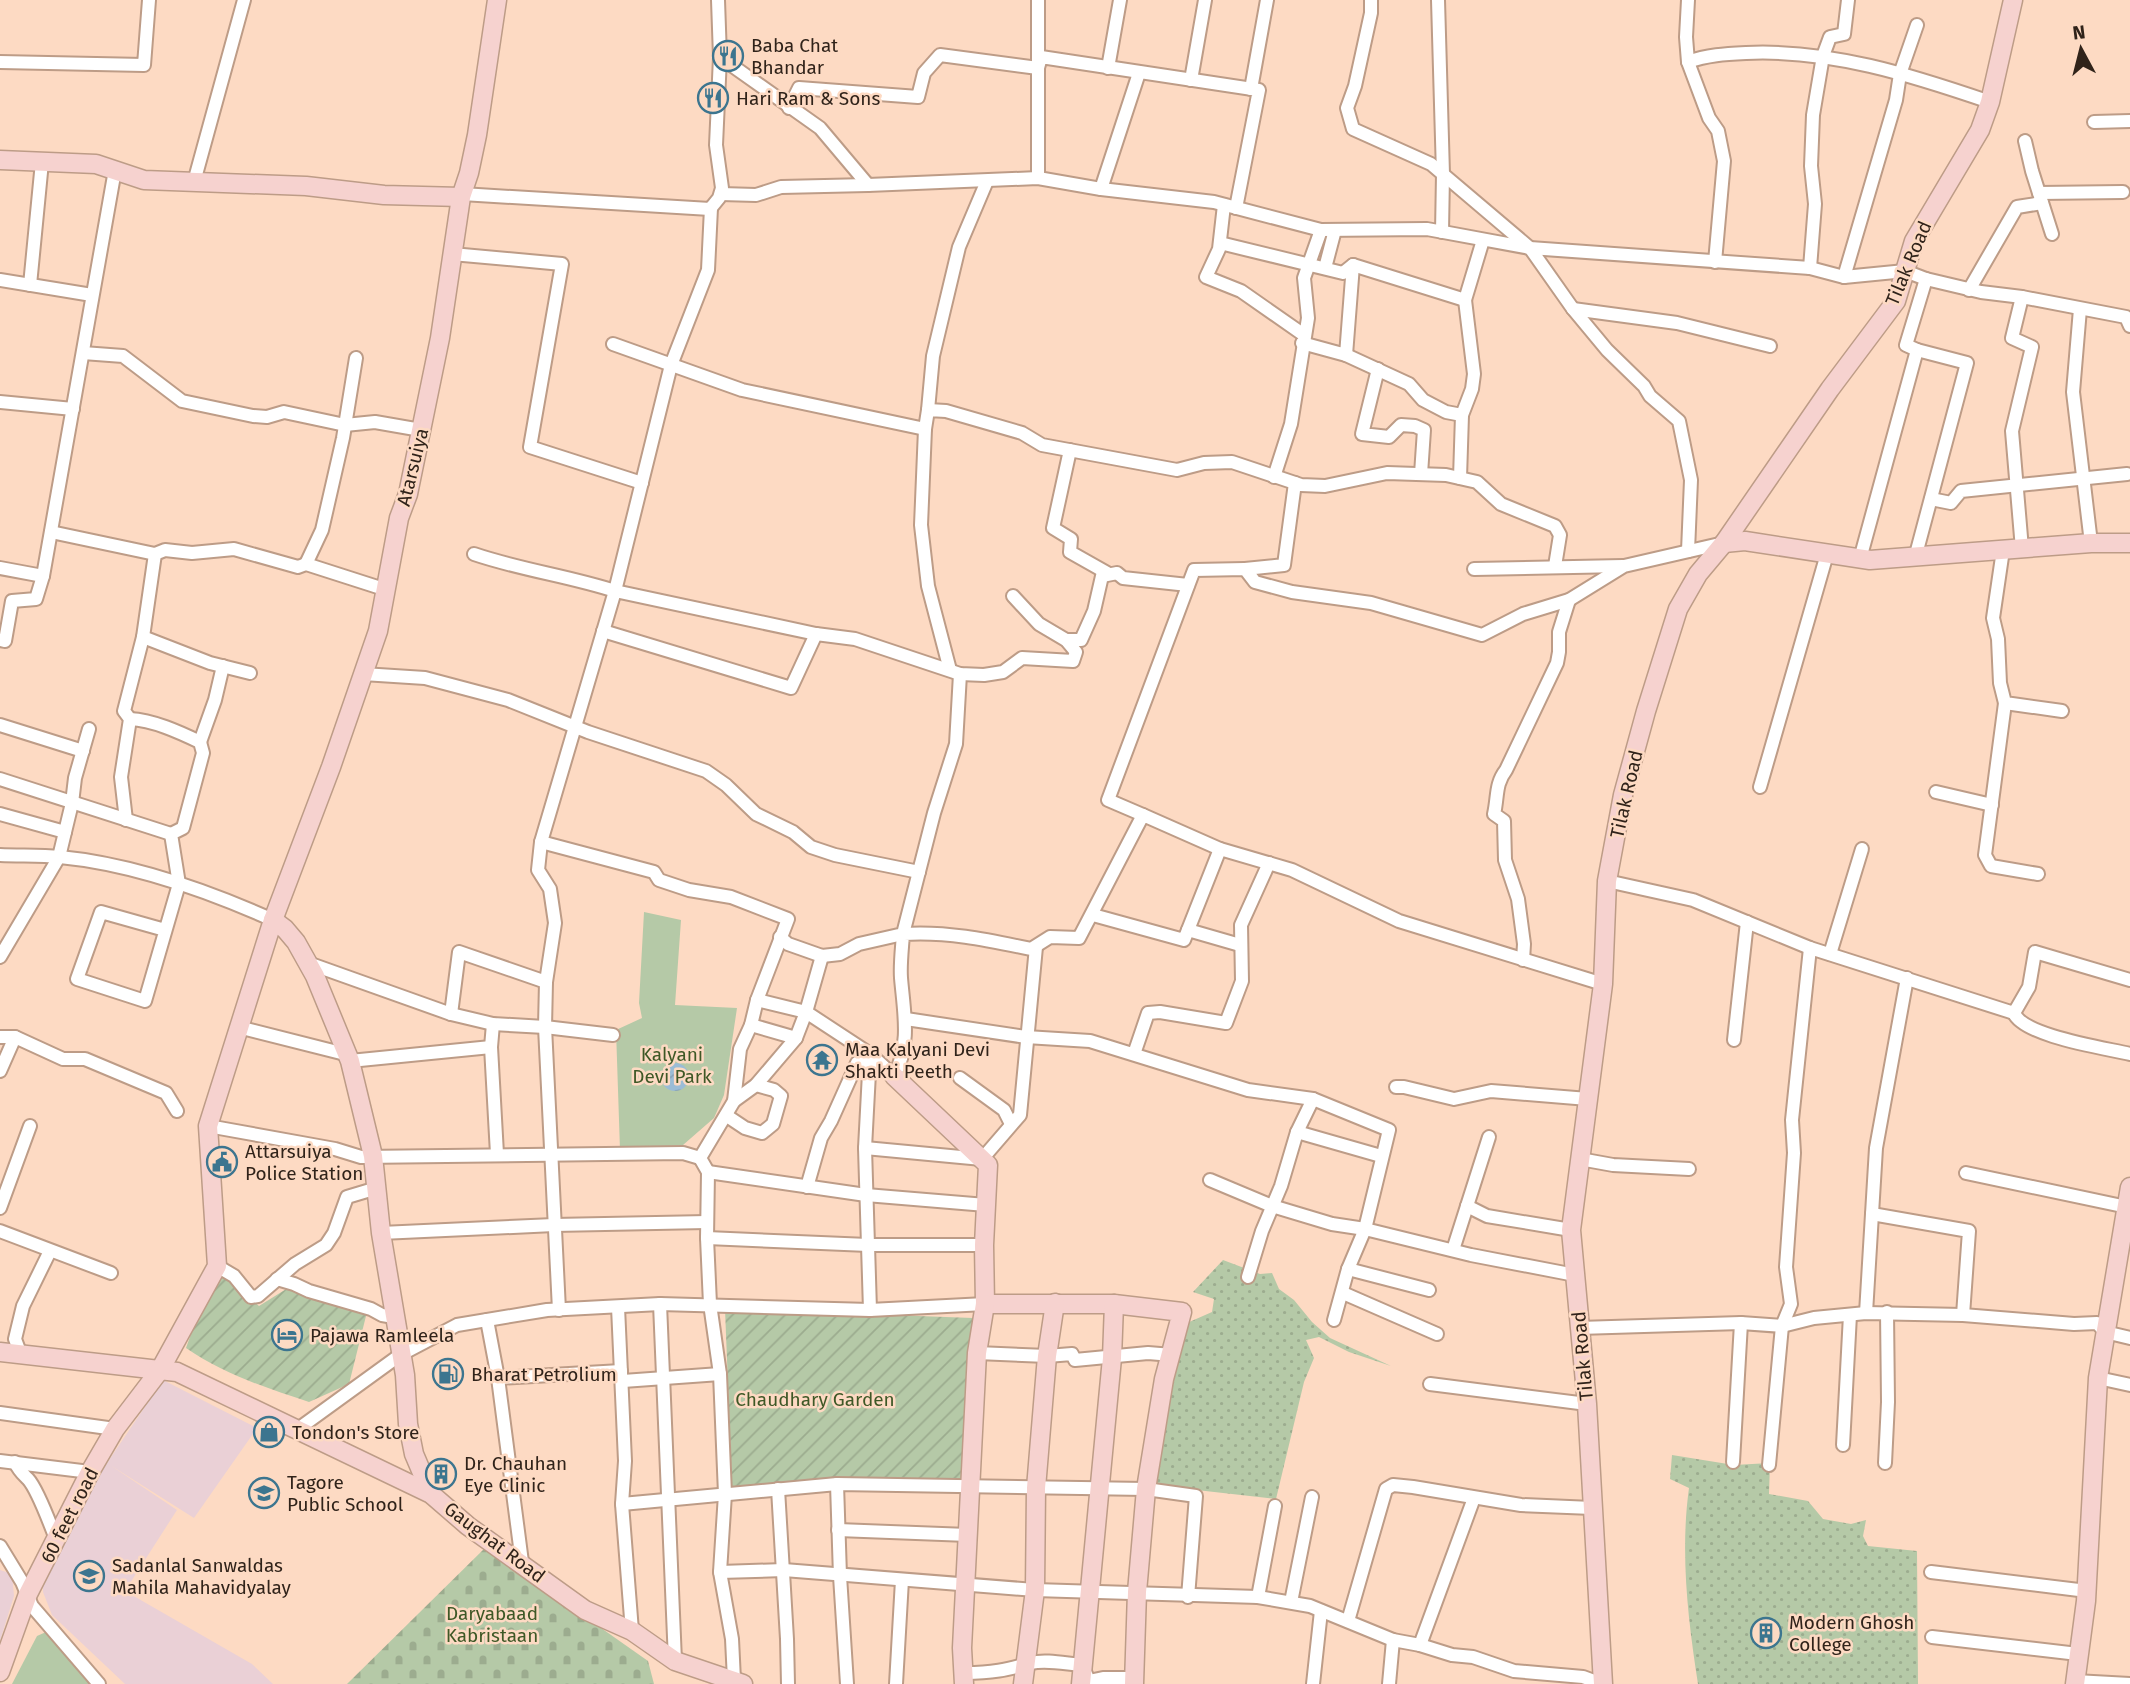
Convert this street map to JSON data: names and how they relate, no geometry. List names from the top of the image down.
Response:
{
  "streets": {
    "street": [
      "Tilak Road",
      "Atarsuiya",
      "60 feet road",
      "Gaughat Road"
    ]
  },
  "crossings": [
    ["60 feet road", "Gaughat Road"]
  ],
  "parks": ["Kalyani Devi Park", "Chaudhary Garden", "Daryabaad Kabristaan"],
  "places": {
    "restaurant": ["Baba Chat Bhandar", "Hari Ram & Sons"],
    "temple": ["Maa Kalyani Devi Shakti Peeth"],
    "public building": ["Attarsuiya Police Station"],
    "hotel": ["Pajawa Ramleela"],
    "fuel station": ["Bharat Petrolium"],
    "shop": ["Tondon's Store"],
    "building": ["Dr. Chauhan Eye Clinic", "Modern Ghosh College"],
    "school or university": ["Tagore Public School", "Sadanlal Sanwaldas Mahila Mahavidyalay"]
  },
  "north": "top"
}
